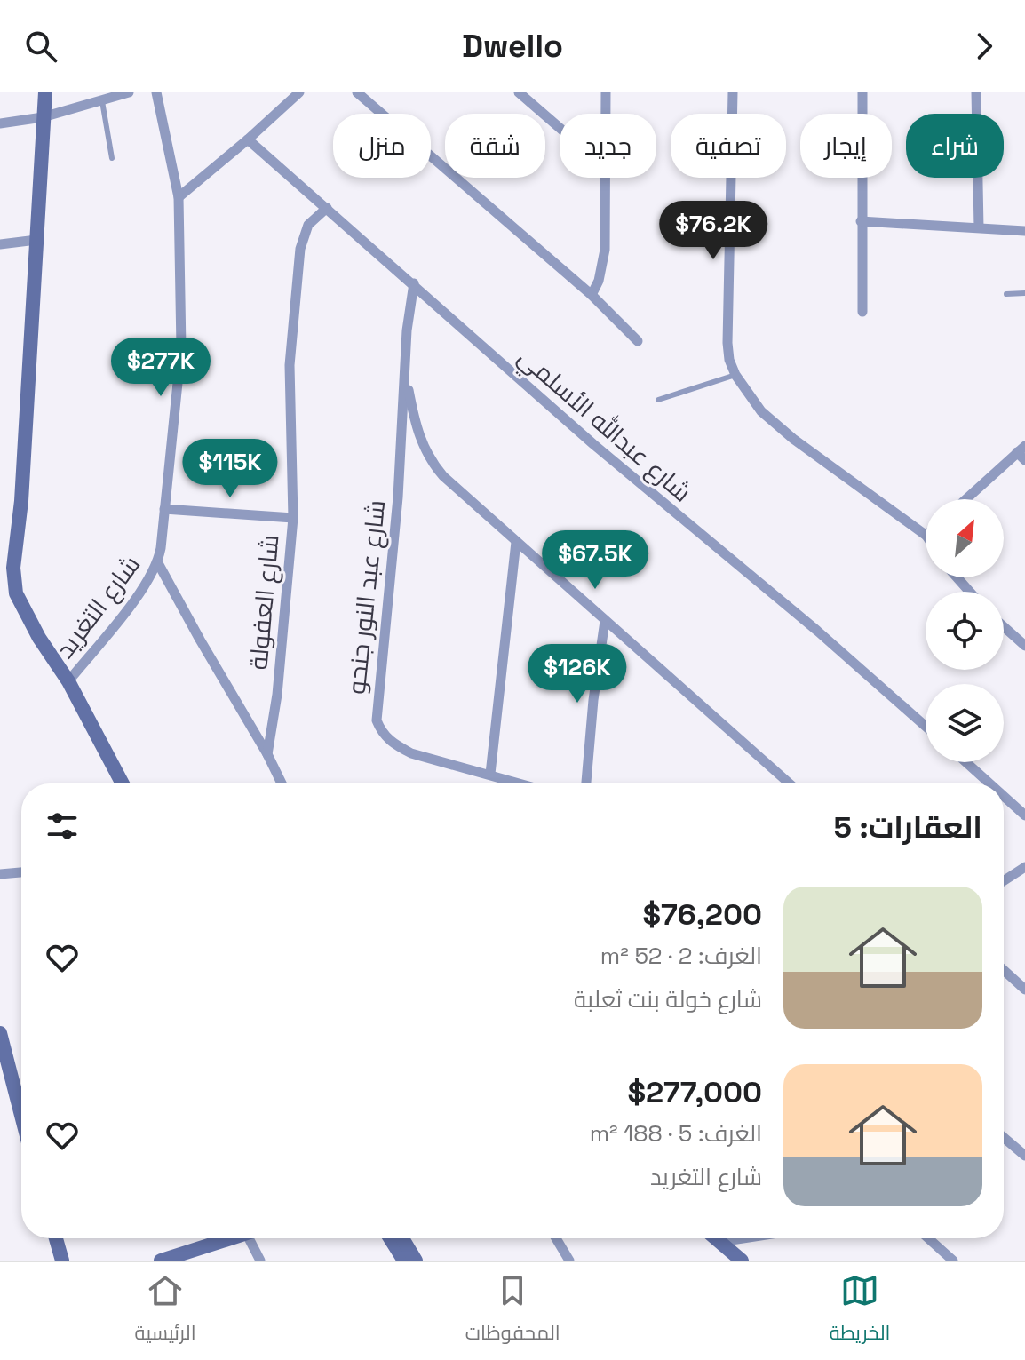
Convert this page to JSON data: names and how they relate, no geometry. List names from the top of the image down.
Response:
{
  "streets": {
    "street": [
      "شارع عبدالله الأسلمي",
      "شارع عبد النور جنحو",
      "شارع العفولة",
      "شارع التغريد"
    ]
  },
  "crossings": [
    ["شارع عبدالله الأسلمي", "شارع عبد النور جنحو"],
    ["شارع عبدالله الأسلمي", "شارع العفولة"]
  ],
  "north": "top right",
  "page": {
    "header": "Dwello",
    "chip": [
      "شراء",
      "إيجار",
      "تصفية",
      "جديد",
      "شقة",
      "منزل"
    ],
    "price": [
      "$76.2K",
      "$277K",
      "$115K",
      "$67.5K",
      "$126K"
    ],
    "heading": "العقارات: 5",
    "list": [
      {
        "name": "$76,200",
        "note": "الغرف: 2 · 52 m² · شارع خولة بنت ثعلبة"
      },
      {
        "name": "$277,000",
        "note": "الغرف: 5 · 188 m² · شارع التغريد"
      }
    ],
    "tabs": ["الخريطة", "المحفوظات", "الرئيسية"]
  }
}
